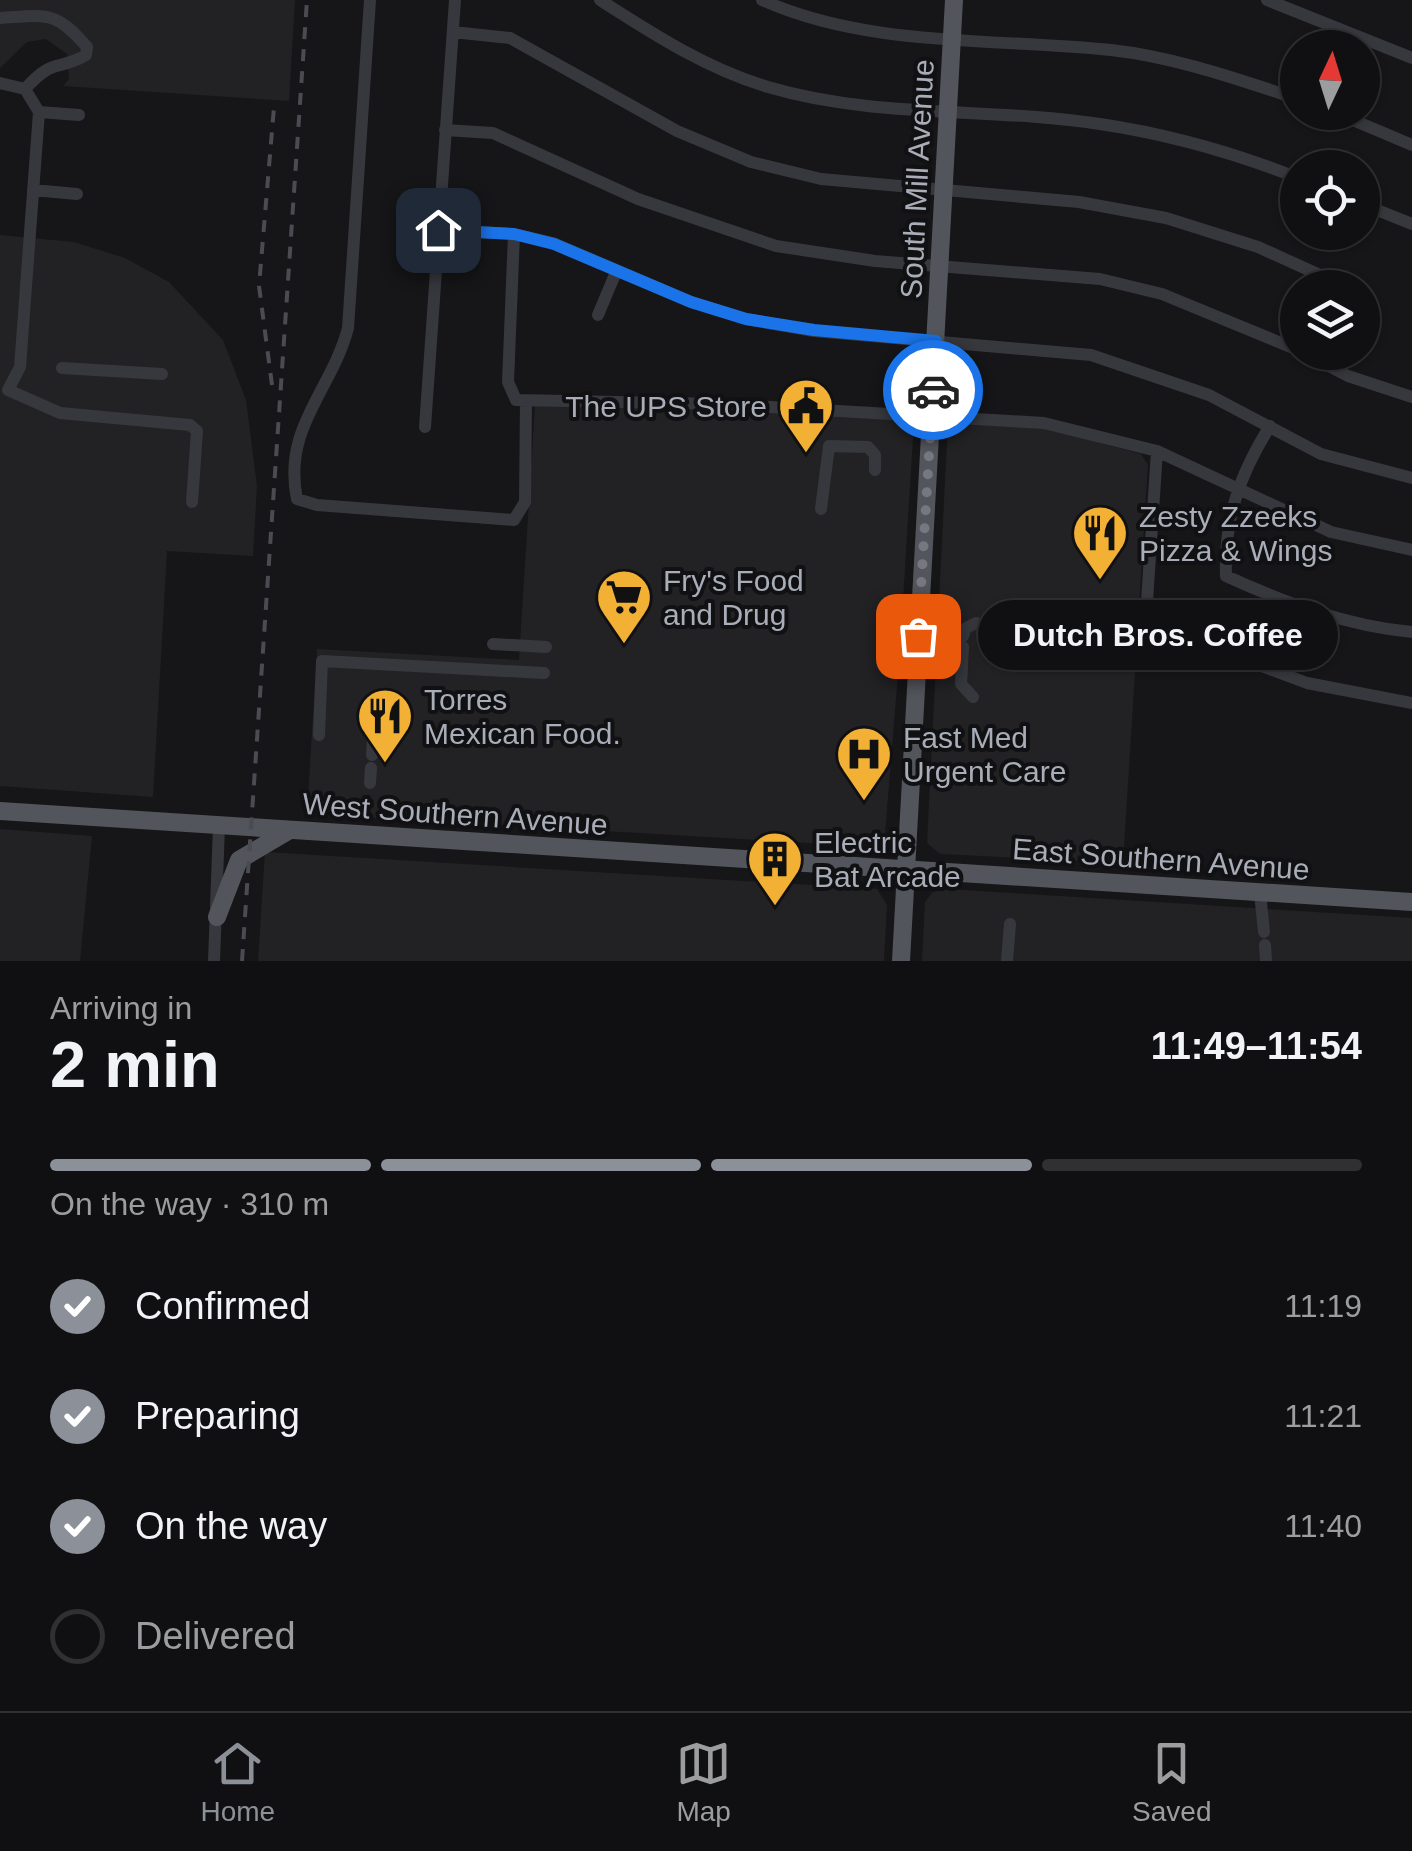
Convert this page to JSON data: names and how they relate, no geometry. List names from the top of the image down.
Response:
{
  "streets": {
    "main road": ["South Mill Avenue", "West Southern Avenue", "East Southern Avenue"]
  },
  "crossings": [
    ["South Mill Avenue", "West Southern Avenue"],
    ["South Mill Avenue", "East Southern Avenue"],
    ["West Southern Avenue", "East Southern Avenue"]
  ],
  "places": {
    "public building": ["The UPS Store"],
    "restaurant": ["Zesty Zzeeks Pizza & Wings", "Torres Mexican Food."],
    "other": ["Dutch Bros. Coffee"],
    "supermarket": ["Fry's Food and Drug"],
    "hospital": ["Fast Med Urgent Care"],
    "building": ["Electric Bat Arcade"]
  },
  "north": "top",
  "page": {
    "bubble": "Dutch Bros. Coffee",
    "heading": ["2 min", "Arriving in", "11:49–11:54"],
    "bar": "On the way · 310 m",
    "list": [
      ["Confirmed", "11:19"],
      ["Preparing", "11:21"],
      ["On the way", "11:40"],
      "Delivered"
    ],
    "tabs": ["Home", "Map", "Saved"]
  }
}
